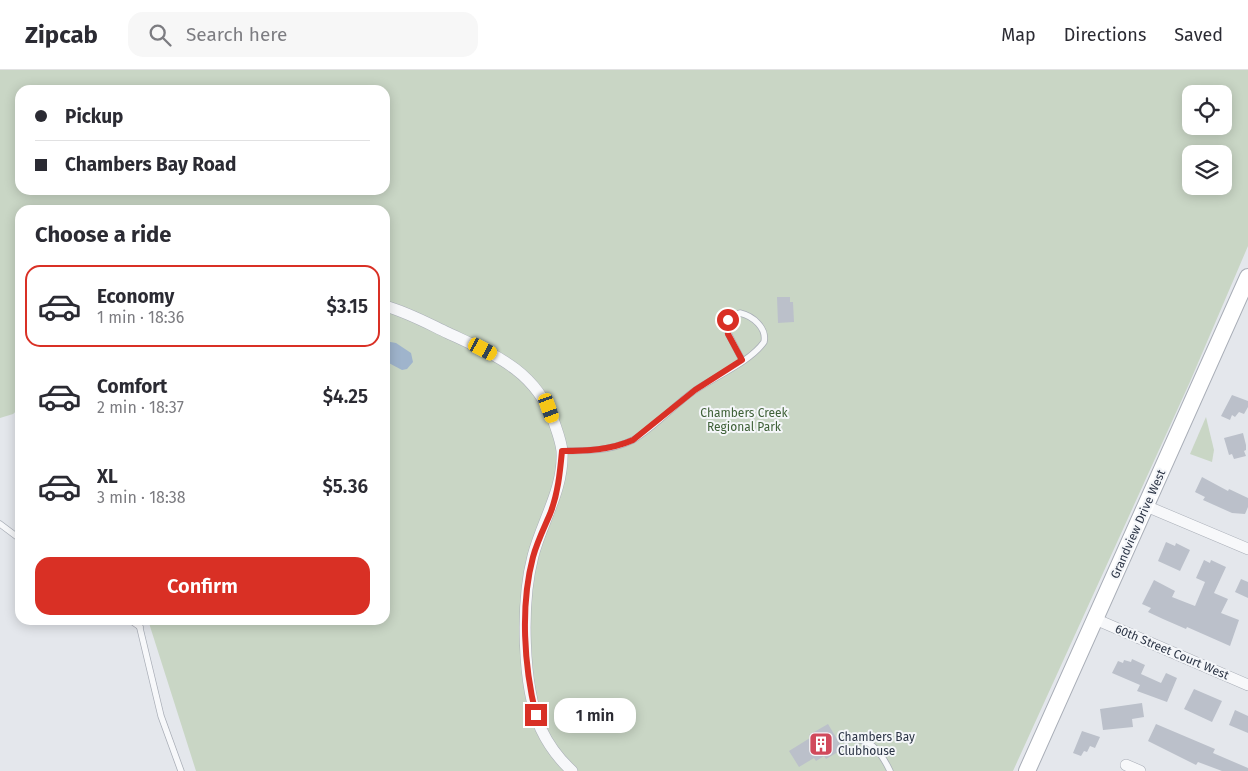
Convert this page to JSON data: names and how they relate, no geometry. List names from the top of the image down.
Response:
{
  "streets": {
    "street": ["Grandview Drive West", "60th Street Court West"]
  },
  "crossings": [
    ["Grandview Drive West", "60th Street Court West"]
  ],
  "parks": ["Chambers Creek Regional Park"],
  "places": {
    "building": ["Chambers Bay Clubhouse"]
  },
  "page": {
    "header": "Zipcab",
    "search": "Search here",
    "nav": ["Map", "Directions", "Saved"],
    "banner": ["Pickup", "Chambers Bay Road"],
    "heading": "Choose a ride",
    "list": [
      {
        "name": "Economy",
        "note": "1 min · 18:36",
        "value": "$3.15"
      },
      {
        "name": "Comfort",
        "note": "2 min · 18:37",
        "value": "$4.25"
      },
      {
        "name": "XL",
        "note": "3 min · 18:38",
        "value": "$5.36"
      }
    ],
    "buttons": "Confirm",
    "bubble": "1 min"
  }
}
